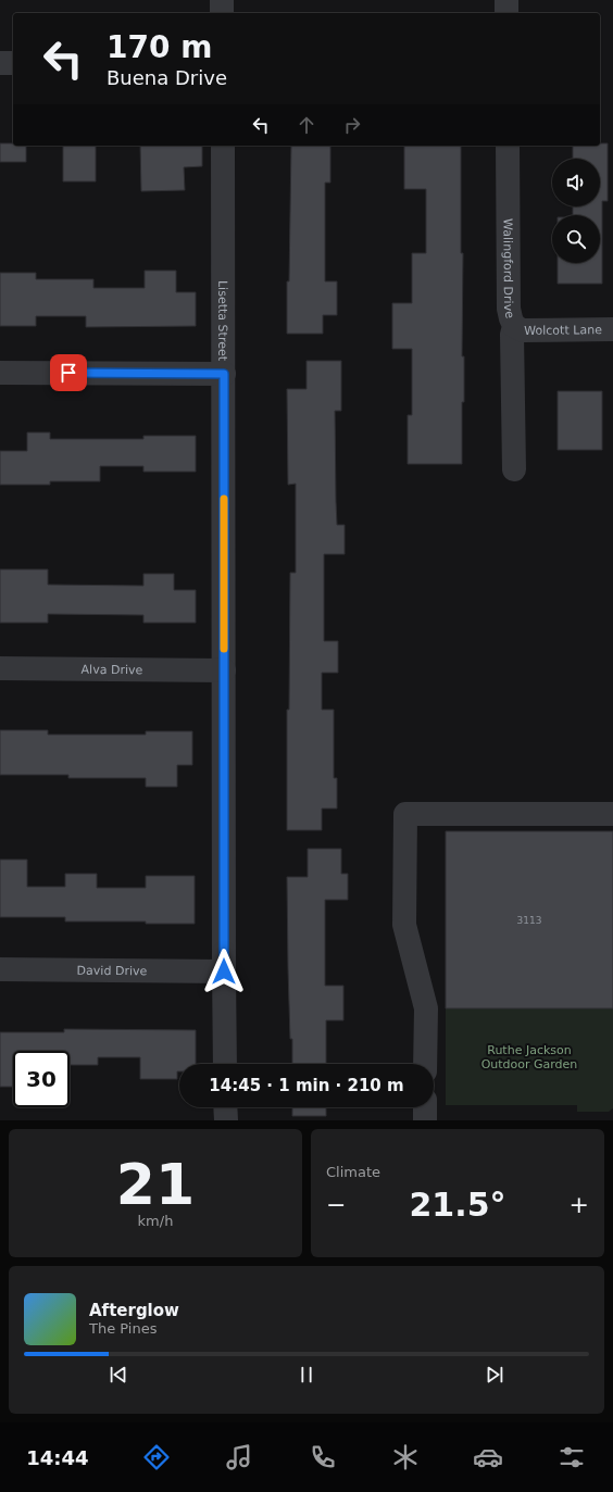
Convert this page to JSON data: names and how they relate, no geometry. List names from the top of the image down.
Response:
{
  "streets": {
    "street": [
      "Walingford Drive",
      "Lisetta Street",
      "Wolcott Lane",
      "Alva Drive",
      "David Drive"
    ]
  },
  "crossings": [
    ["Walingford Drive", "Wolcott Lane"],
    ["Lisetta Street", "Alva Drive"],
    ["Lisetta Street", "David Drive"]
  ],
  "parks": ["Ruthe Jackson Outdoor Garden"],
  "house_numbers": ["3113"],
  "page": {
    "turn": ["170 m", "Buena Drive"],
    "limit": "30",
    "trip": "14:45 · 1 min · 210 m",
    "tile": [
      ["21", "km/h"],
      "Climate"
    ],
    "heat": ["−", "21.5°", "+"],
    "song": ["Afterglow", "The Pines"],
    "tabs": "14:44"
  }
}
